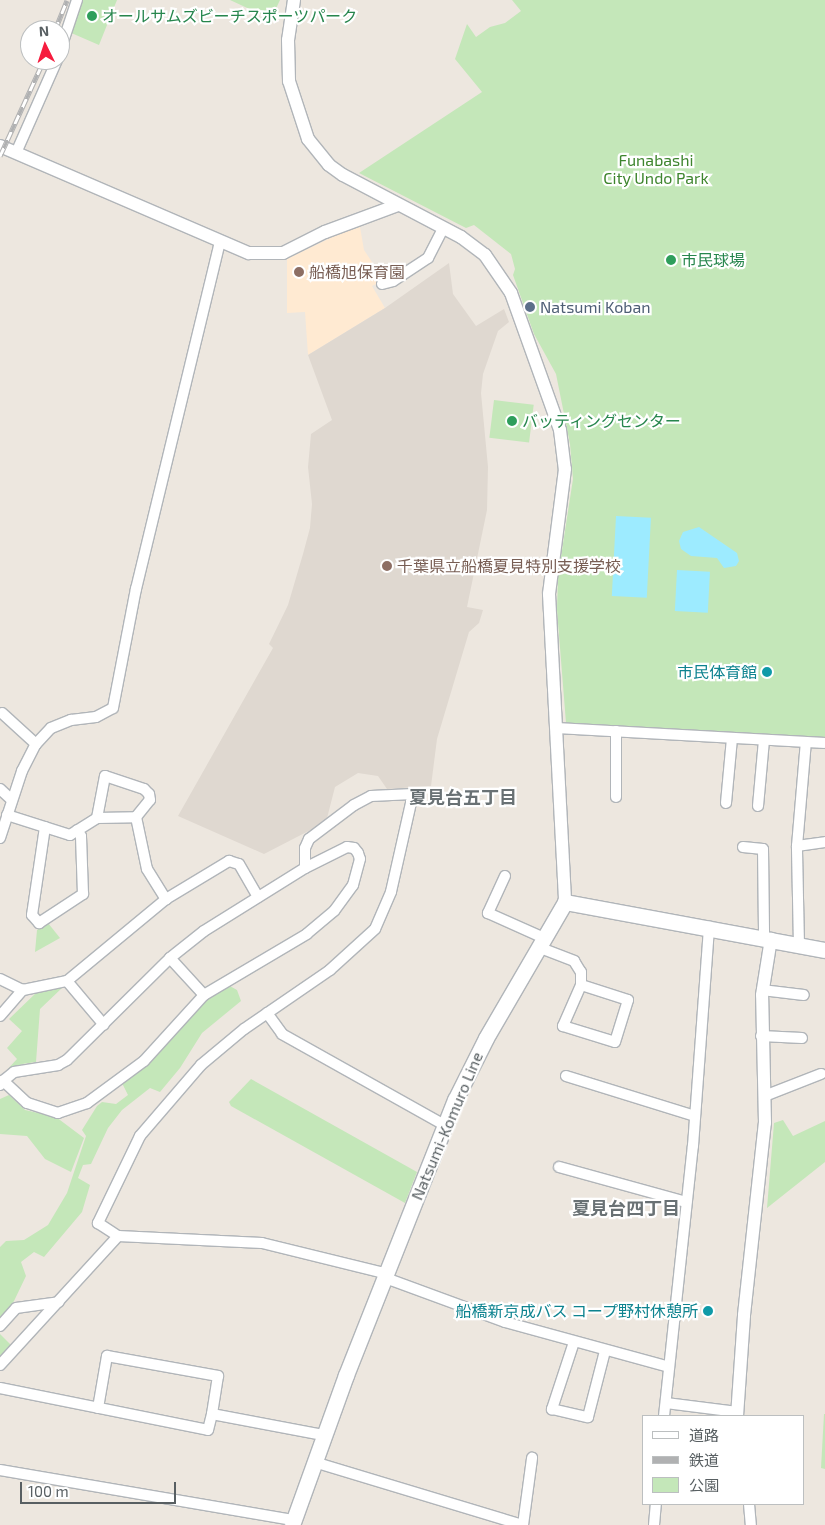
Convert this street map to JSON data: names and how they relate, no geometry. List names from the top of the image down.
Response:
{
  "streets": {
    "main road": ["Natsumi-Komuro Line"]
  },
  "districts": ["夏見台五丁目", "夏見台四丁目"],
  "parks": ["Funabashi City Undo Park"],
  "places": [
    "オールサムズビーチスポーツパーク",
    "市民球場",
    "船橋旭保育園",
    "Natsumi Koban",
    "バッティングセンター",
    "千葉県立船橋夏見特別支援学校",
    "市民体育館",
    "船橋新京成バス コープ野村休憩所"
  ],
  "legend": ["道路", "鉄道", "公園"],
  "scale_bar": "100 m",
  "north": "top"
}
